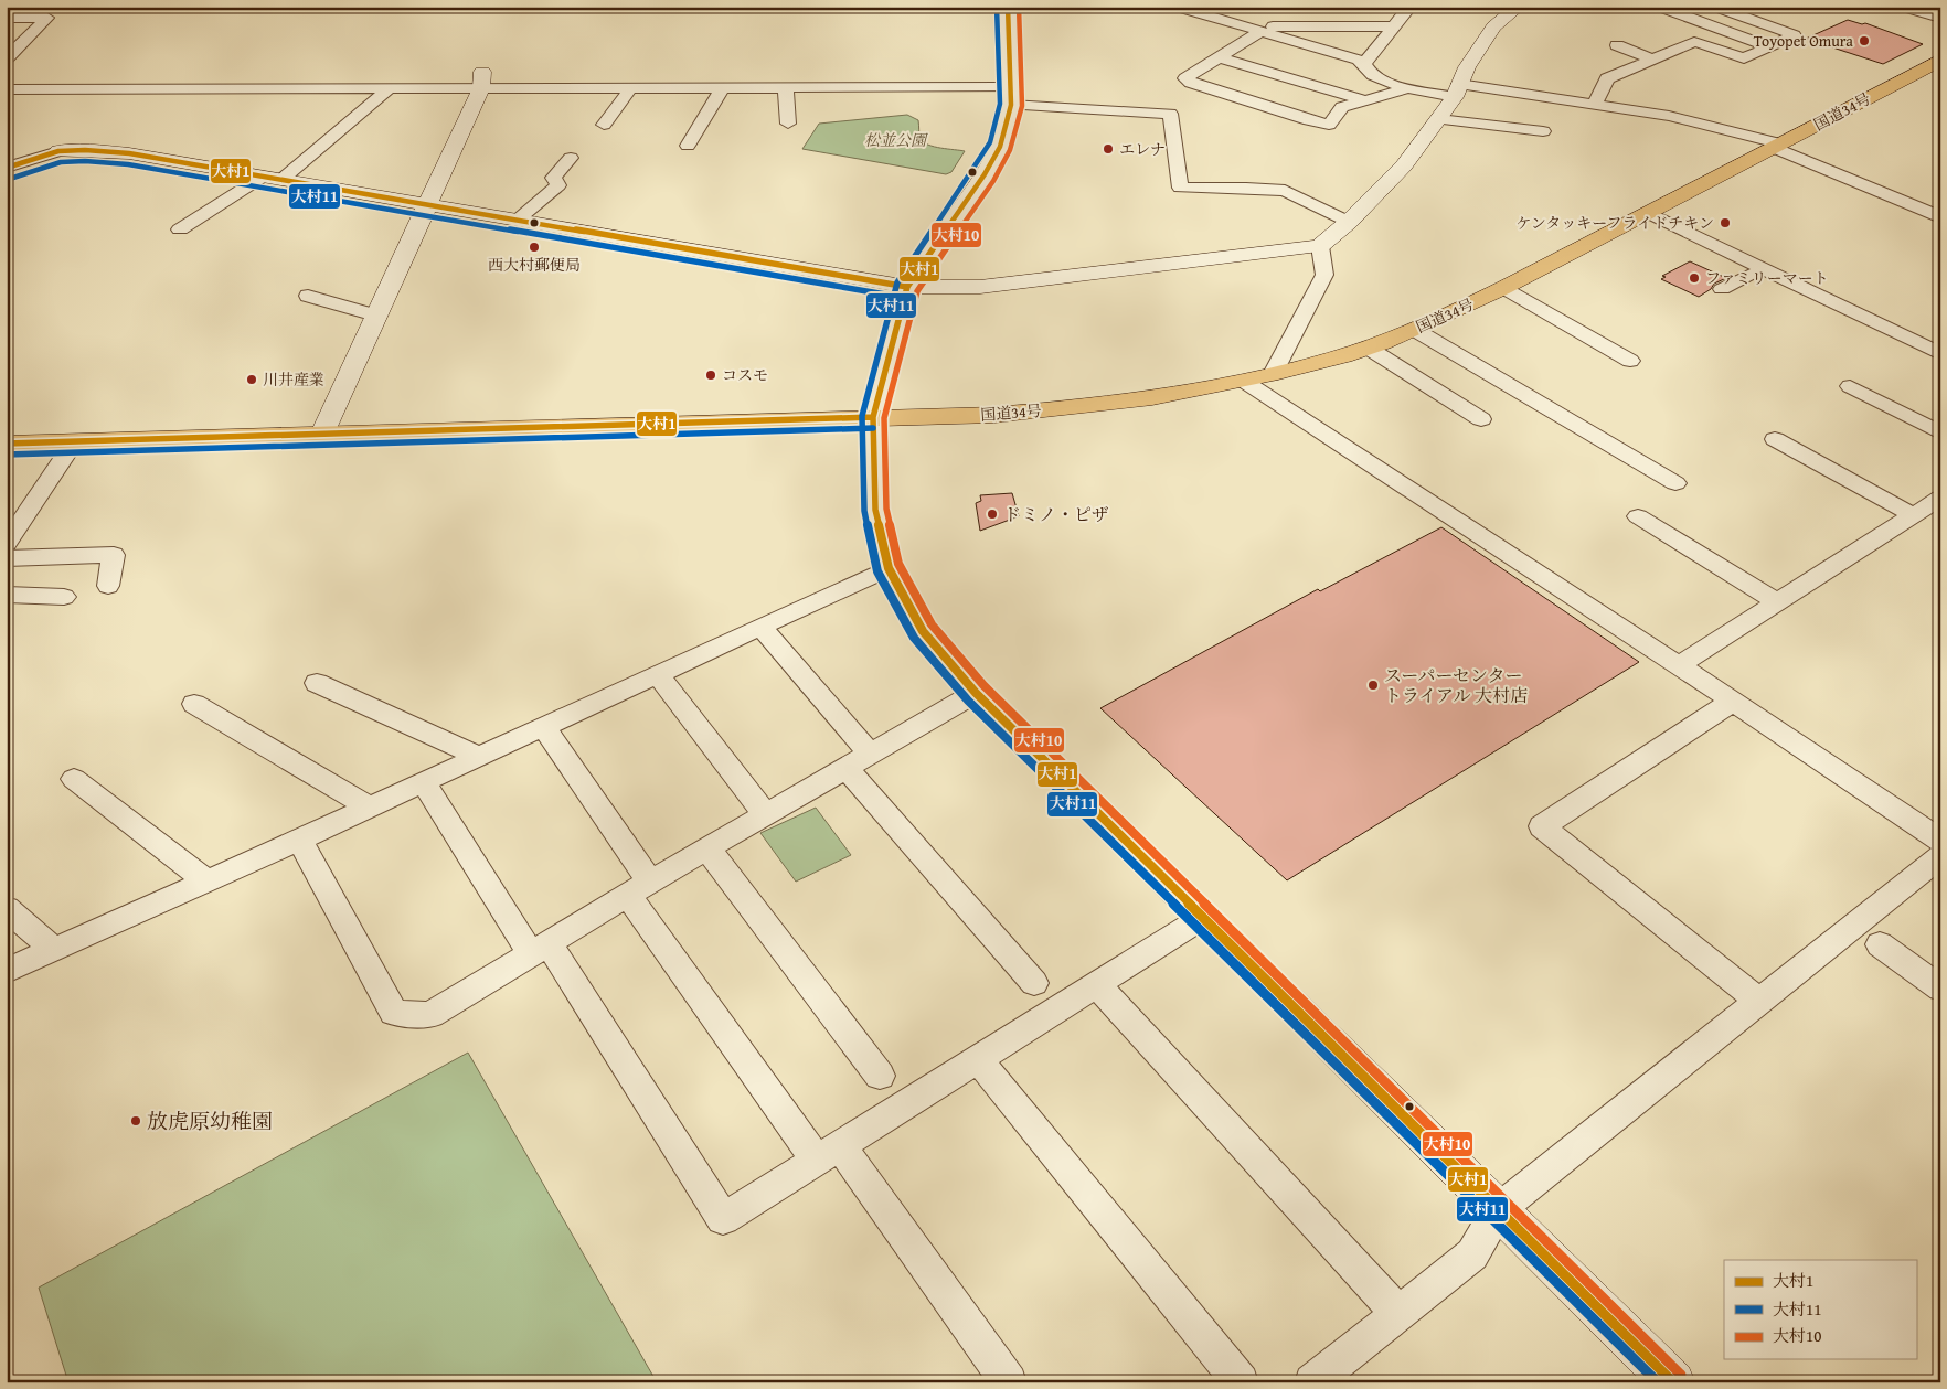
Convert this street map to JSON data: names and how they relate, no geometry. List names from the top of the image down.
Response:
{
  "streets": {
    "highway": ["国道34号"]
  },
  "parks": ["松並公園"],
  "places": [
    "Toyopet Omura",
    "エレナ",
    "ケンタッキーフライドチキン",
    "西大村郵便局",
    "ファミリーマート",
    "コスモ",
    "川井産業",
    "ドミノ・ピザ",
    "スーパーセンター トライアル 大村店",
    "放虎原幼稚園"
  ],
  "lines": ["transit line 大村1", "transit line 大村11", "transit line 大村10"],
  "legend": ["大村1", "大村11", "大村10"]
}
